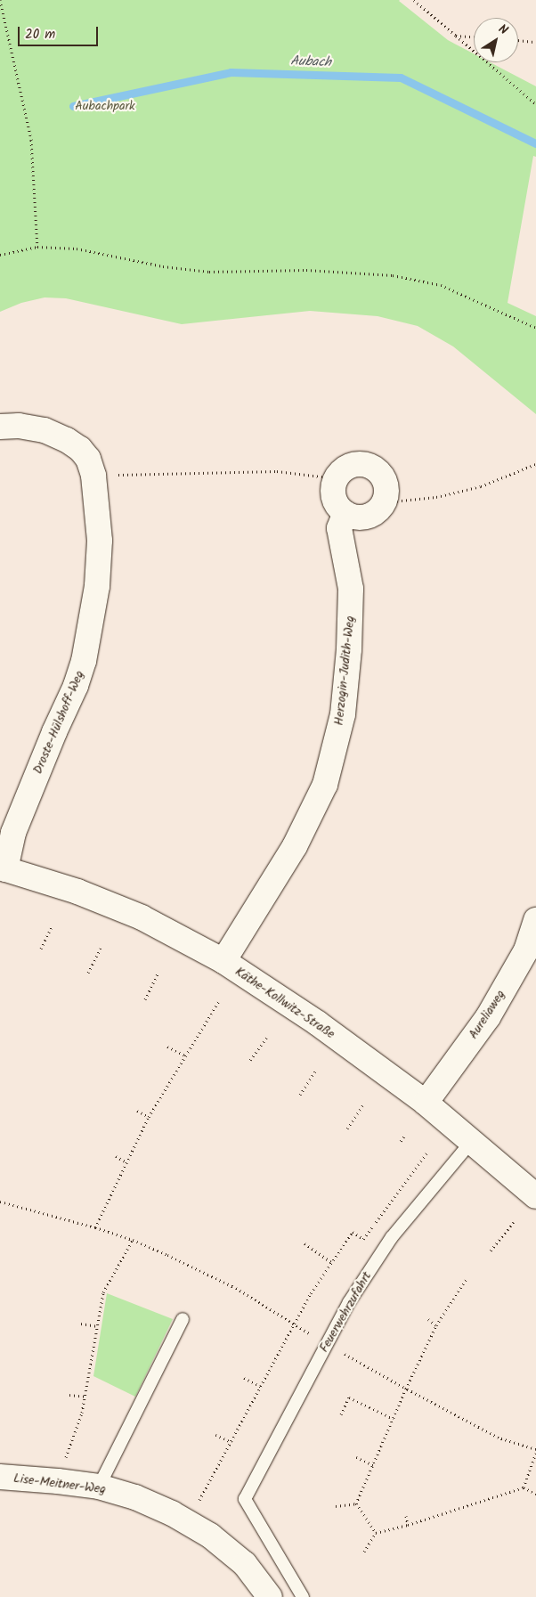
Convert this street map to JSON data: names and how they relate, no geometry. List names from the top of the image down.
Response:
{
  "streets": {
    "street": [
      "Herzogin-Judith-Weg",
      "Droste-Hülshoff-Weg",
      "Käthe-Kollwitz-Straße",
      "Aureliaweg",
      "Lise-Meitner-Weg"
    ],
    "lane": ["Feuerwehrzufahrt"]
  },
  "crossings": [
    ["Herzogin-Judith-Weg", "Käthe-Kollwitz-Straße"],
    ["Droste-Hülshoff-Weg", "Käthe-Kollwitz-Straße"],
    ["Käthe-Kollwitz-Straße", "Aureliaweg"],
    ["Käthe-Kollwitz-Straße", "Feuerwehrzufahrt"]
  ],
  "water": ["Aubach"],
  "parks": ["Aubachpark"],
  "scale_bar": "20 m",
  "north": "top right"
}
